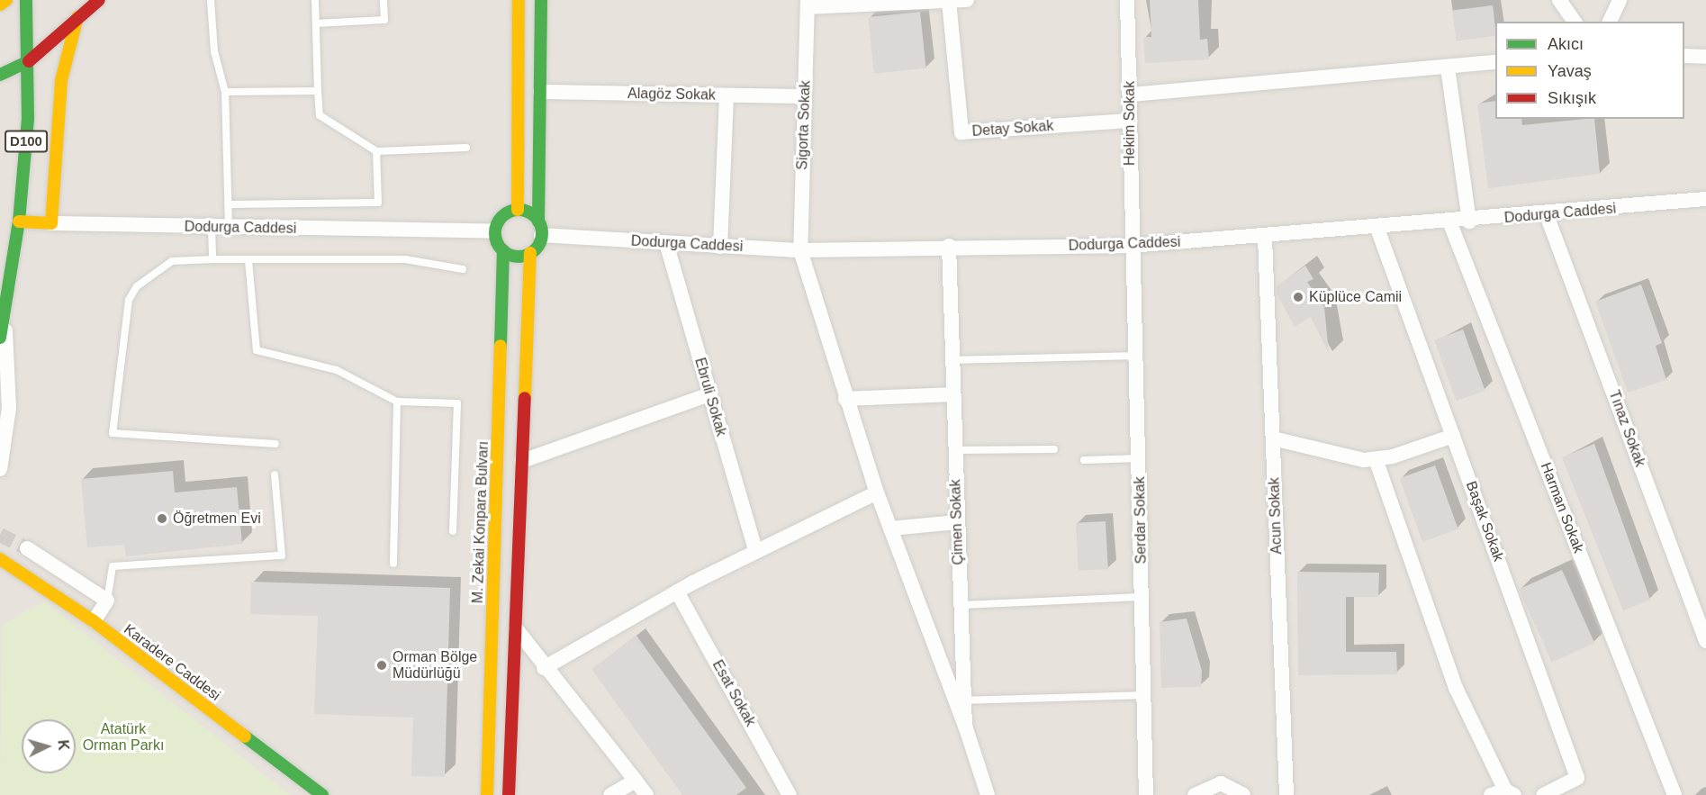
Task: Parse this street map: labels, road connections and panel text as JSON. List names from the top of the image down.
{
  "streets": {
    "main road": ["D100", "M. Zekai Konpara Bulvarı", "Karadere Caddesi"],
    "street": [
      "Alagöz Sokak",
      "Hekim Sokak",
      "Sigorta Sokak",
      "Detay Sokak",
      "Dodurga Caddesi",
      "Ebruli Sokak",
      "Tınaz Sokak",
      "Harman Sokak",
      "Acun Sokak",
      "Serdar Sokak",
      "Başak Sokak",
      "Çimen Sokak",
      "Esat Sokak"
    ]
  },
  "crossings": [
    ["Alagöz Sokak", "Sigorta Sokak"],
    ["Hekim Sokak", "Detay Sokak"],
    ["Hekim Sokak", "Dodurga Caddesi"],
    ["Hekim Sokak", "Serdar Sokak"],
    ["Sigorta Sokak", "Dodurga Caddesi"],
    ["Sigorta Sokak", "Çimen Sokak"],
    ["Dodurga Caddesi", "Ebruli Sokak"],
    ["Dodurga Caddesi", "Tınaz Sokak"],
    ["Dodurga Caddesi", "Harman Sokak"],
    ["Dodurga Caddesi", "Acun Sokak"],
    ["Dodurga Caddesi", "Serdar Sokak"],
    ["Dodurga Caddesi", "Başak Sokak"],
    ["Dodurga Caddesi", "M. Zekai Konpara Bulvarı"],
    ["Dodurga Caddesi", "Çimen Sokak"]
  ],
  "parks": ["Atatürk Orman Parkı"],
  "places": ["Küplüce Camii", "Öğretmen Evi", "Orman Bölge Müdürlüğü"],
  "legend": ["Akıcı", "Yavaş", "Sıkışık"],
  "north": "right"
}
